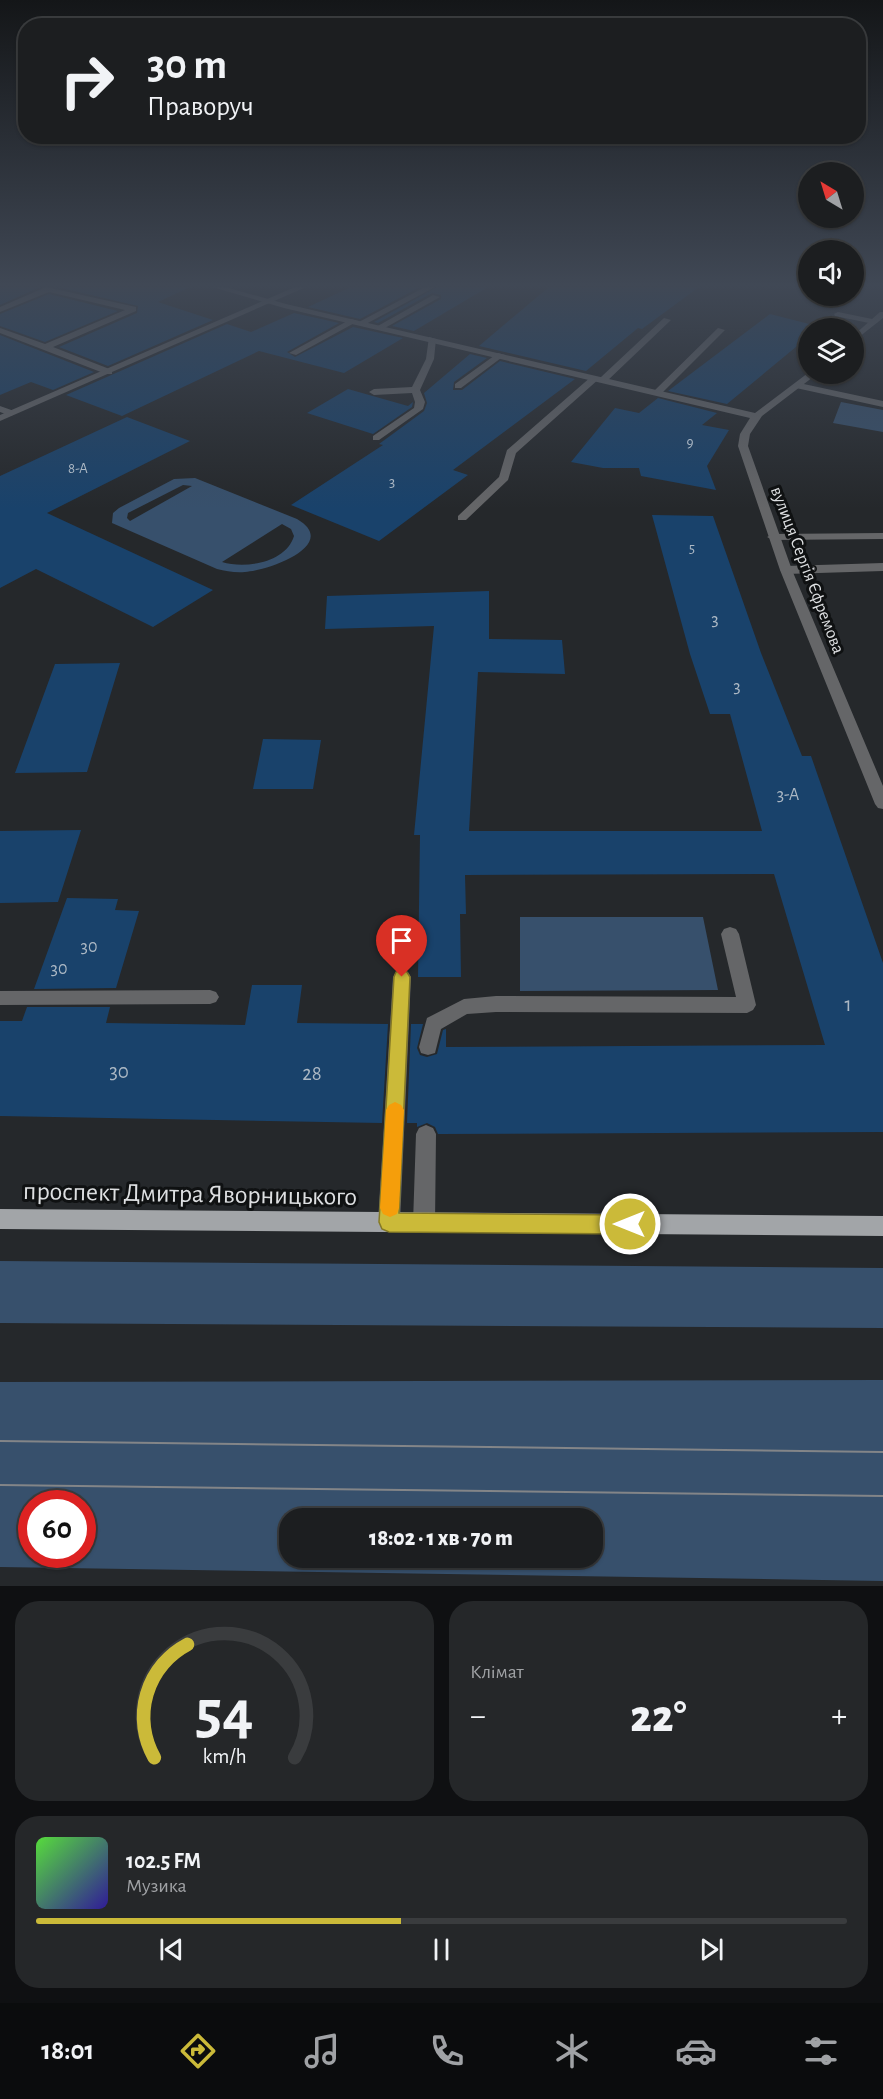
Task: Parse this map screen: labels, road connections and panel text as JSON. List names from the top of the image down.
{
  "streets": {
    "main road": ["проспект Дмитра Яворницького"],
    "street": ["вулиця Сергія Єфремова"]
  },
  "house_numbers": [
    "9",
    "8-А",
    "3",
    "5",
    "3",
    "3",
    "3-А",
    "30",
    "30",
    "1",
    "30",
    "28"
  ],
  "north": "top left",
  "page": {
    "turn": ["30 m", "Праворуч"],
    "limit": "60",
    "trip": "18:02 · 1 хв · 70 m",
    "tile": "Клімат",
    "heat": ["−", "22°", "+"],
    "song": ["102.5 FM", "Музика"],
    "tabs": "18:01",
    "gauge": ["54", "km/h"]
  }
}
